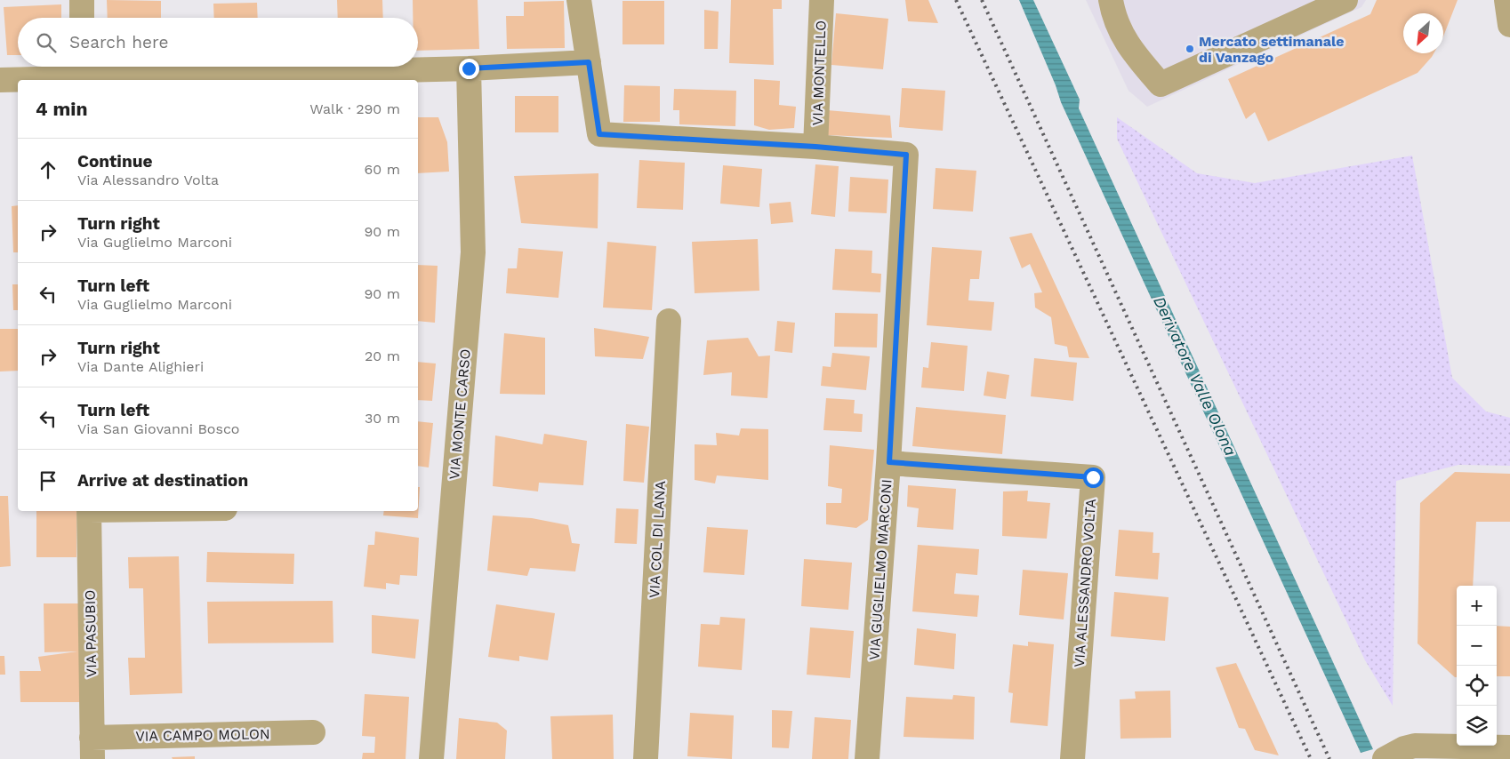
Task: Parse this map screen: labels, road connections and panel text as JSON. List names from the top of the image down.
{
  "streets": {
    "street": [
      "VIA MONTELLO",
      "VIA MONTE CARSO",
      "VIA COL DI LANA",
      "VIA GUGLIELMO MARCONI",
      "VIA ALESSANDRO VOLTA",
      "VIA PASUBIO",
      "VIA CAMPO MOLON"
    ]
  },
  "crossings": [
    ["VIA MONTELLO", "VIA GUGLIELMO MARCONI"],
    ["VIA GUGLIELMO MARCONI", "VIA ALESSANDRO VOLTA"],
    ["VIA PASUBIO", "VIA CAMPO MOLON"]
  ],
  "water": ["Derivatore Valle Olona"],
  "places": ["Mercato settimanale di Vanzago"],
  "north": "bottom left",
  "page": {
    "search": "Search here",
    "heading": ["4 min", "Walk · 290 m"],
    "list": [
      ["Continue", "Via Alessandro Volta", "60 m"],
      ["Turn right", "Via Guglielmo Marconi", "90 m"],
      ["Turn left", "Via Guglielmo Marconi", "90 m"],
      ["Turn right", "Via Dante Alighieri", "20 m"],
      ["Turn left", "Via San Giovanni Bosco", "30 m"],
      "Arrive at destination"
    ],
    "map_buttons": ["+", "−"]
  }
}
